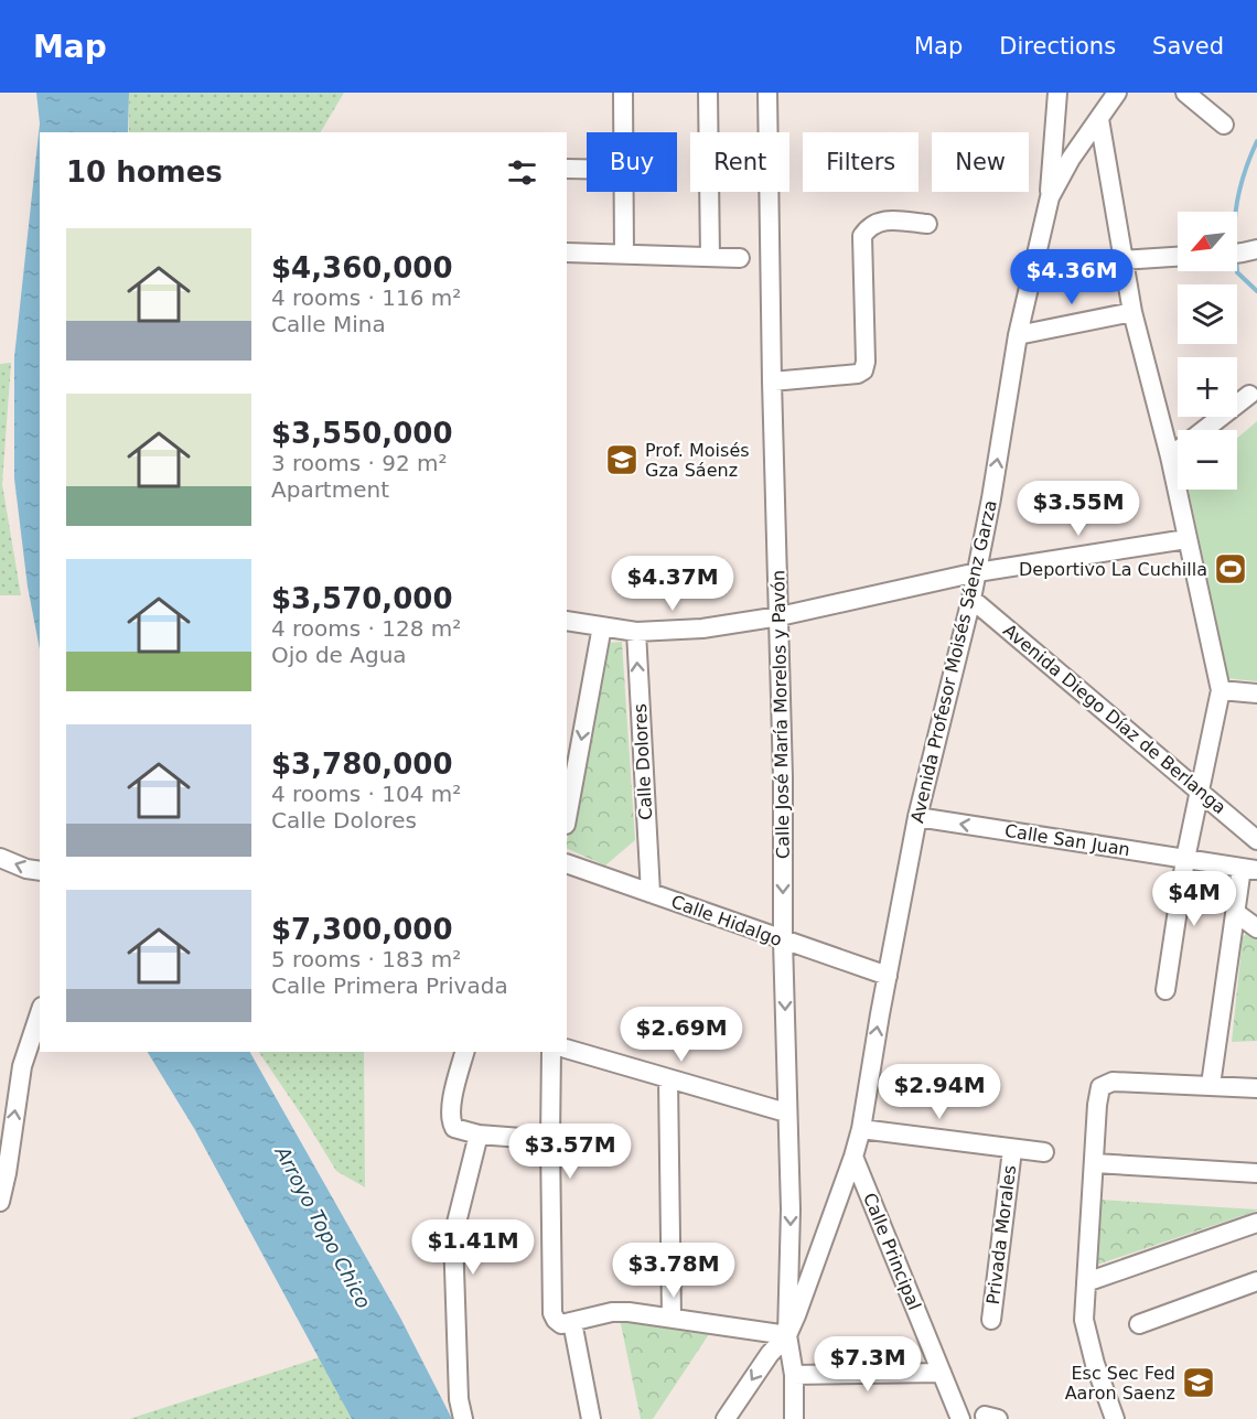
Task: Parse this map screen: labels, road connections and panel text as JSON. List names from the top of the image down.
{
  "streets": {
    "street": [
      "Avenida Profesor Moisés Sáenz Garza",
      "Calle José María Morelos y Pavón",
      "Avenida Diego Díaz de Berlanga",
      "Calle Dolores",
      "Calle San Juan",
      "Calle Hidalgo",
      "Privada Morales",
      "Calle Principal"
    ]
  },
  "crossings": [
    ["Avenida Profesor Moisés Sáenz Garza", "Calle José María Morelos y Pavón"],
    ["Avenida Profesor Moisés Sáenz Garza", "Avenida Diego Díaz de Berlanga"],
    ["Avenida Profesor Moisés Sáenz Garza", "Calle San Juan"],
    ["Avenida Profesor Moisés Sáenz Garza", "Calle Hidalgo"],
    ["Avenida Profesor Moisés Sáenz Garza", "Calle Principal"],
    ["Calle José María Morelos y Pavón", "Calle Hidalgo"],
    ["Calle Dolores", "Calle Hidalgo"]
  ],
  "one_way": ["Calle San Juan"],
  "water": ["Arroyo Topo Chico"],
  "places": {
    "school or university": ["Prof. Moisés Gza Sáenz", "Esc Sec Fed Aaron Saenz"],
    "sports": ["Deportivo La Cuchilla"]
  },
  "north": "bottom left",
  "page": {
    "header": "Map",
    "nav": ["Map", "Directions", "Saved"],
    "chip": [
      "Buy",
      "Rent",
      "Filters",
      "New"
    ],
    "heading": "10 homes",
    "map_buttons": ["+", "−"],
    "list": [
      {
        "name": "$4,360,000",
        "note": "4 rooms · 116 m² · Calle Mina"
      },
      {
        "name": "$3,550,000",
        "note": "3 rooms · 92 m² · Apartment"
      },
      {
        "name": "$3,570,000",
        "note": "4 rooms · 128 m² · Ojo de Agua"
      },
      {
        "name": "$3,780,000",
        "note": "4 rooms · 104 m² · Calle Dolores"
      },
      {
        "name": "$7,300,000",
        "note": "5 rooms · 183 m² · Calle Primera Privada"
      }
    ],
    "price": [
      "$4.36M",
      "$3.55M",
      "$4.37M",
      "$4M",
      "$2.69M",
      "$2.94M",
      "$3.57M",
      "$1.41M",
      "$3.78M",
      "$7.3M"
    ]
  }
}
